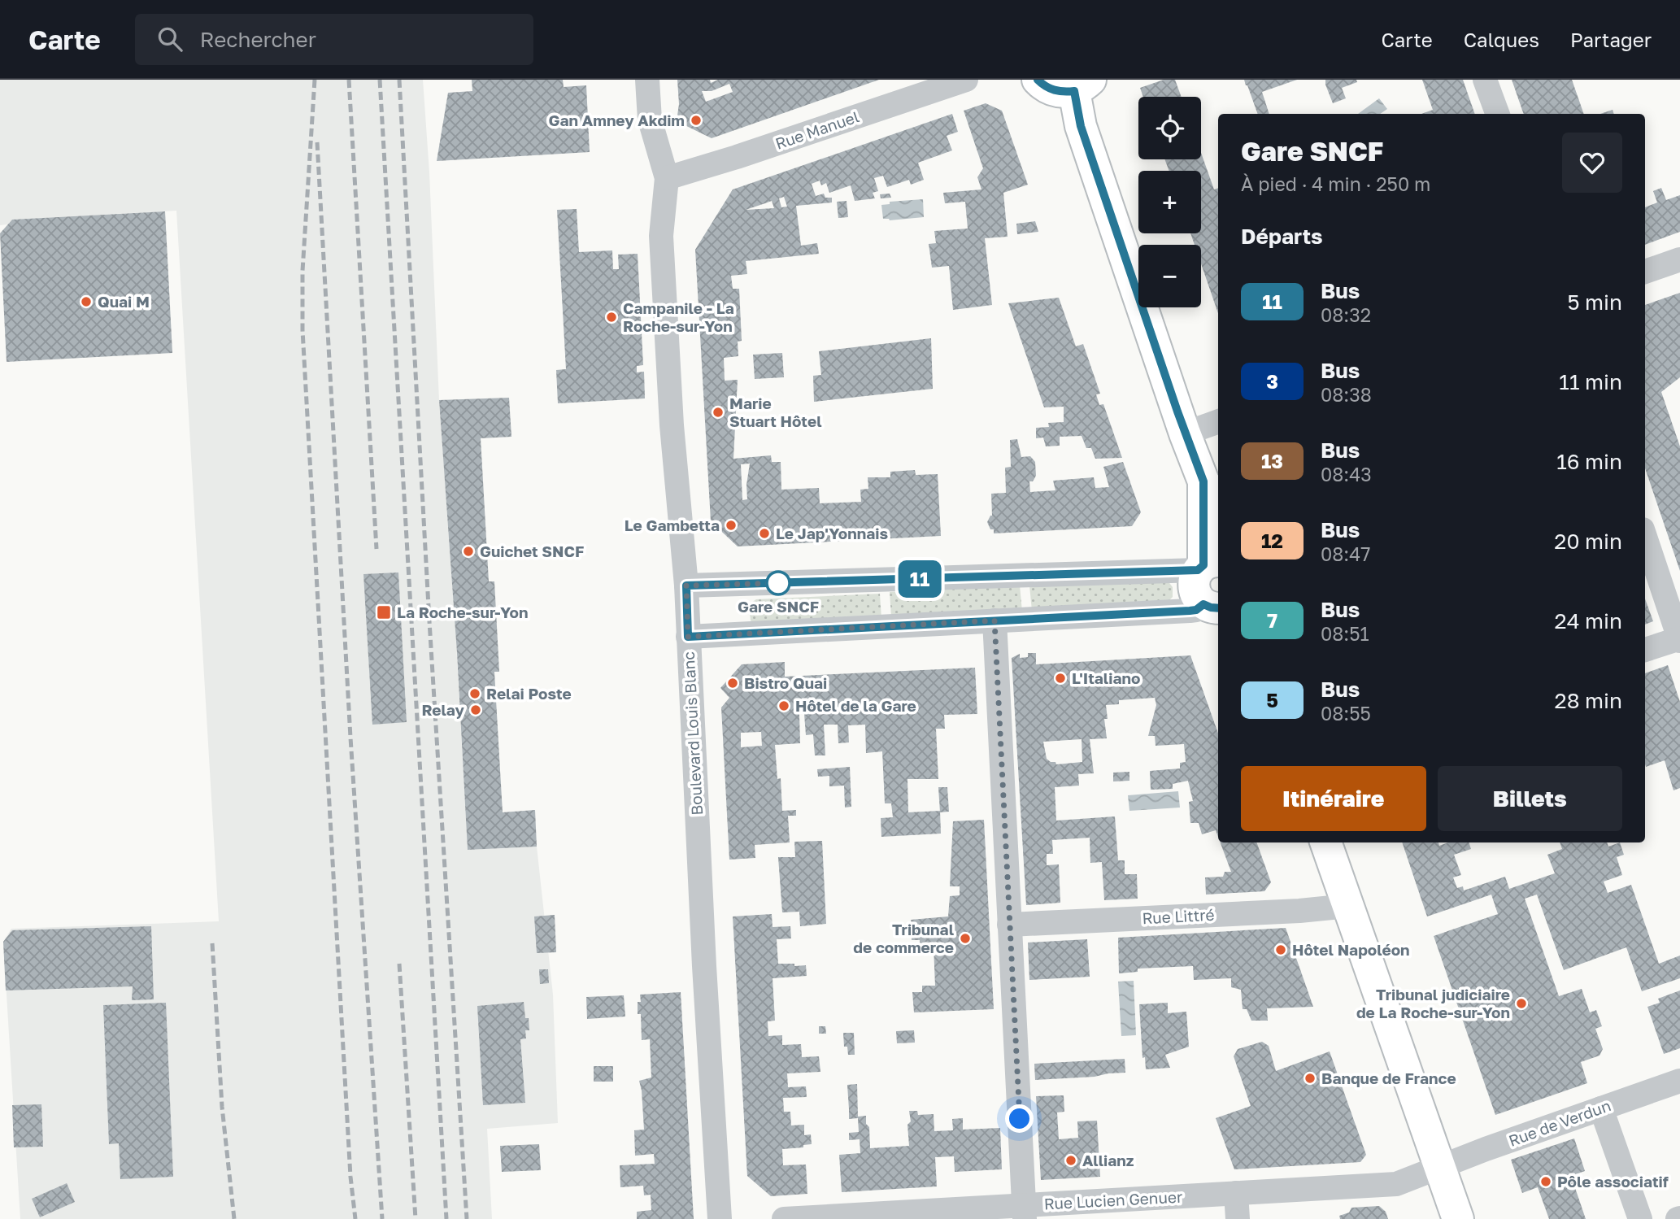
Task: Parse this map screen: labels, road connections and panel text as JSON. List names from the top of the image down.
{
  "streets": {
    "street": [
      "Rue Manuel",
      "Boulevard Louis Blanc",
      "Rue Littré",
      "Rue de Verdun",
      "Rue Lucien Genuer"
    ]
  },
  "crossings": [
    ["Rue Manuel", "Boulevard Louis Blanc"],
    ["Rue de Verdun", "Rue Lucien Genuer"]
  ],
  "places": {
    "other": [
      "Gan Amney Akdim",
      "Quai M",
      "Campanile - La Roche-sur-Yon",
      "Marie Stuart Hôtel",
      "Le Gambetta",
      "Le Jap'Yonnais",
      "Guichet SNCF",
      "Gare SNCF",
      "L'Italiano",
      "Bistro Quai",
      "Relai Poste",
      "Hôtel de la Gare",
      "Relay",
      "Tribunal de commerce",
      "Hôtel Napoléon",
      "Tribunal judiciaire de La Roche-sur-Yon",
      "Banque de France",
      "Allianz",
      "Pôle associatif"
    ],
    "transit": ["La Roche-sur-Yon"]
  },
  "lines": ["bus line 11"],
  "page": {
    "header": "Carte",
    "search": "Rechercher",
    "nav": ["Carte", "Calques", "Partager"],
    "on_map": "11",
    "map_buttons": ["+", "−"],
    "heading": [
      ["Gare SNCF", "À pied · 4 min · 250 m"],
      "Départs"
    ],
    "list": [
      {
        "mark": "11",
        "name": "Bus",
        "note": "08:32",
        "value": "5 min"
      },
      {
        "mark": "3",
        "name": "Bus",
        "note": "08:38",
        "value": "11 min"
      },
      {
        "mark": "13",
        "name": "Bus",
        "note": "08:43",
        "value": "16 min"
      },
      {
        "mark": "12",
        "name": "Bus",
        "note": "08:47",
        "value": "20 min"
      },
      {
        "mark": "7",
        "name": "Bus",
        "note": "08:51",
        "value": "24 min"
      },
      {
        "mark": "5",
        "name": "Bus",
        "note": "08:55",
        "value": "28 min"
      }
    ],
    "buttons": ["Itinéraire", "Billets"]
  }
}
